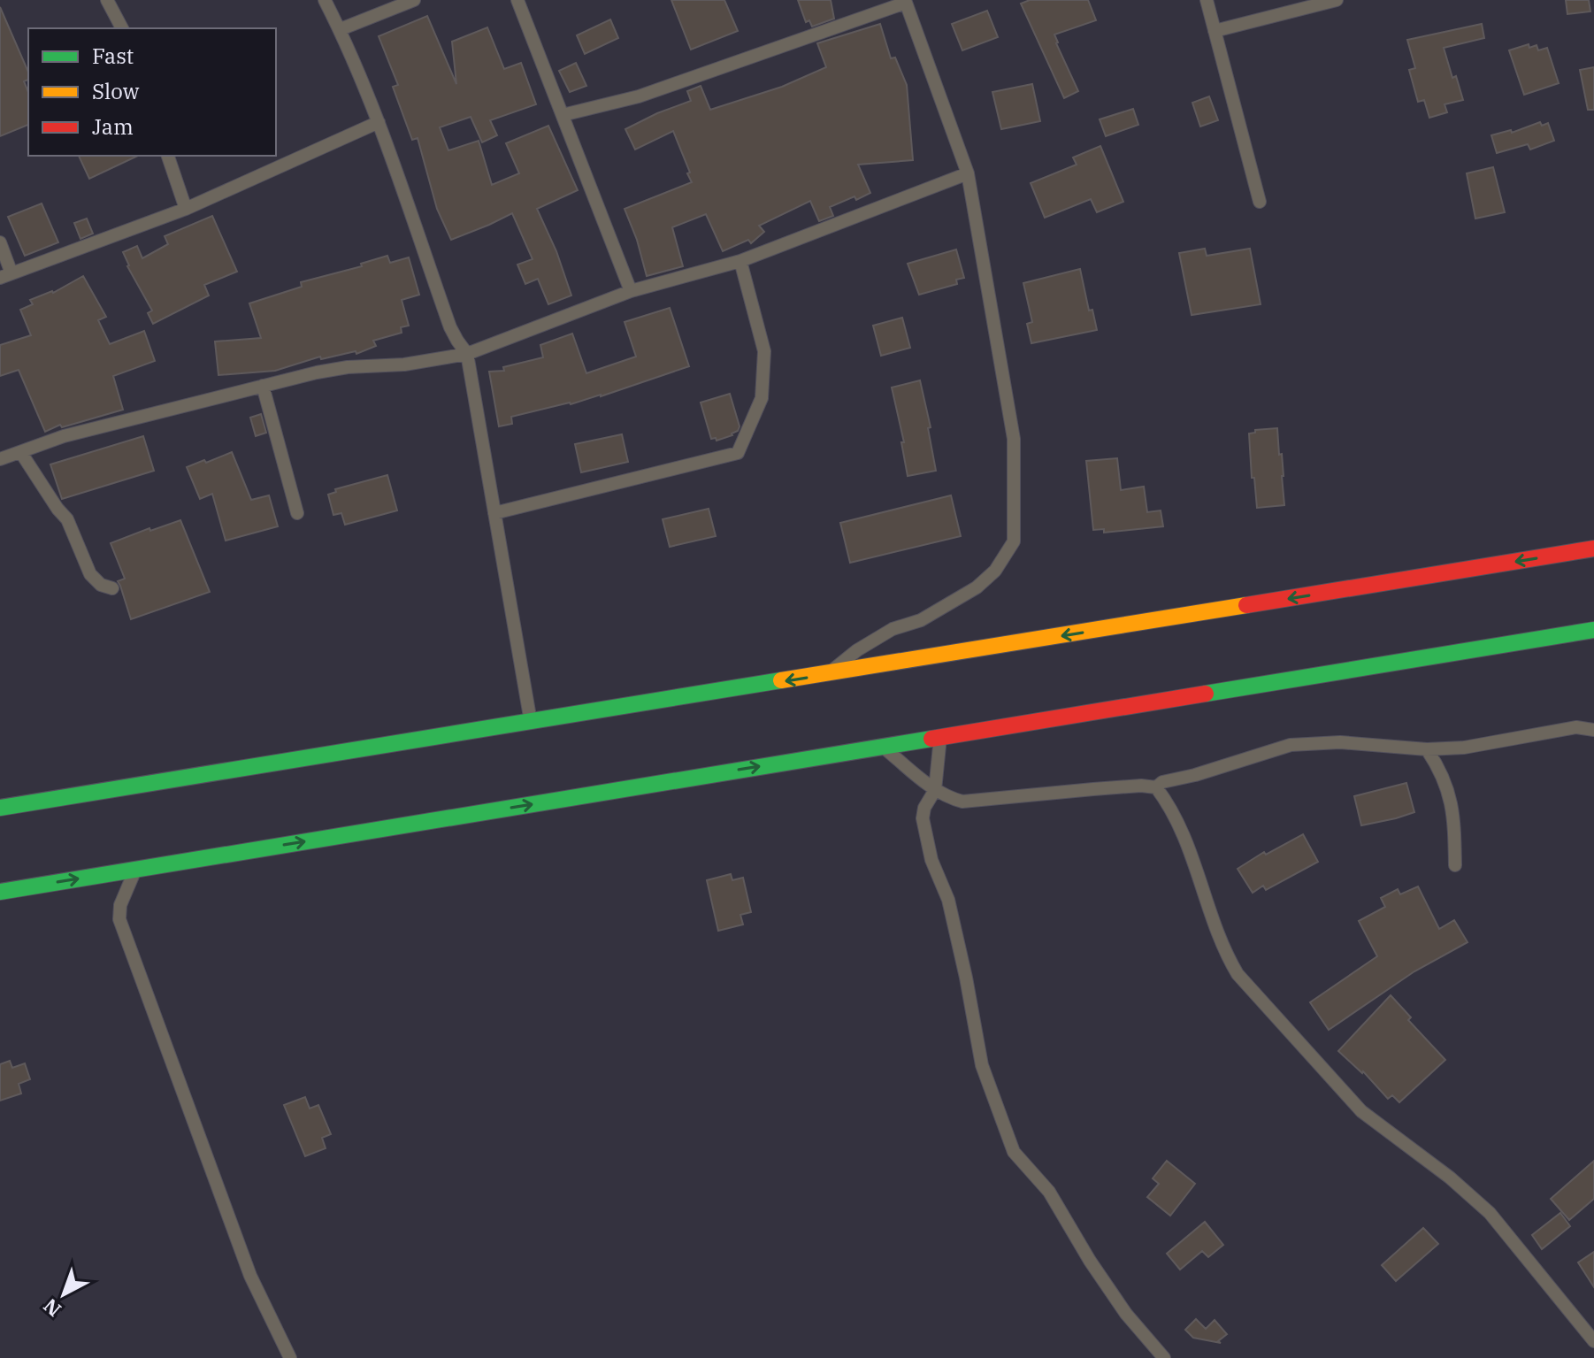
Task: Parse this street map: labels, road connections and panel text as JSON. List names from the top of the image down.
{
  "legend": ["Fast", "Slow", "Jam"],
  "north": "bottom left"
}
